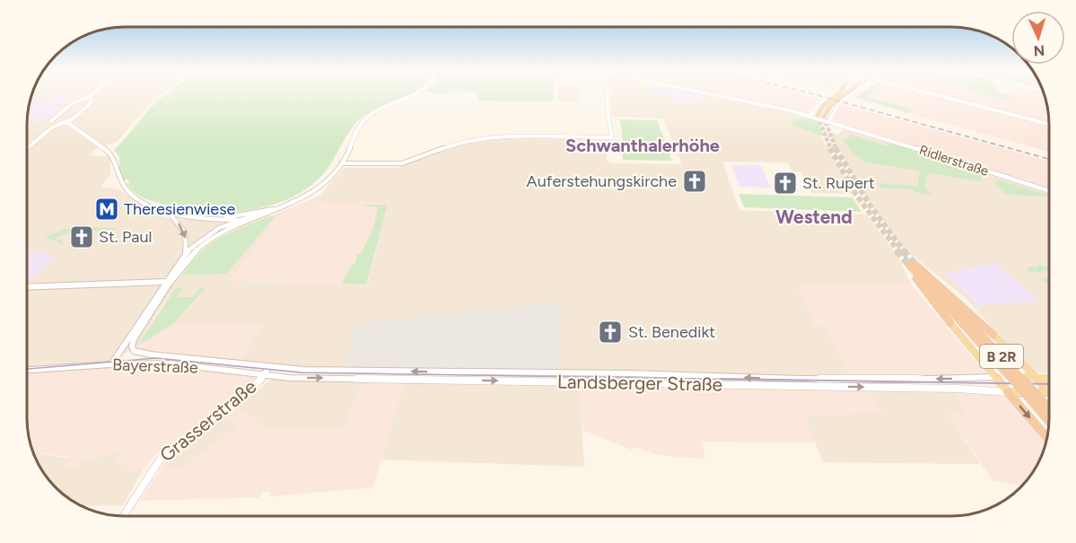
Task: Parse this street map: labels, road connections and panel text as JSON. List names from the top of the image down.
{
  "streets": {
    "highway": ["B 2R"],
    "main road": [
      "Ridlerstraße",
      "Bayerstraße",
      "Landsberger Straße",
      "Grasserstraße"
    ]
  },
  "crossings": [
    ["Bayerstraße", "Landsberger Straße"],
    ["Landsberger Straße", "Grasserstraße"]
  ],
  "districts": ["Schwanthalerhöhe", "Westend"],
  "places": {
    "church": [
      "Auferstehungskirche",
      "St. Rupert",
      "St. Paul",
      "St. Benedikt"
    ],
    "metro station": ["Theresienwiese"]
  },
  "north": "bottom"
}
